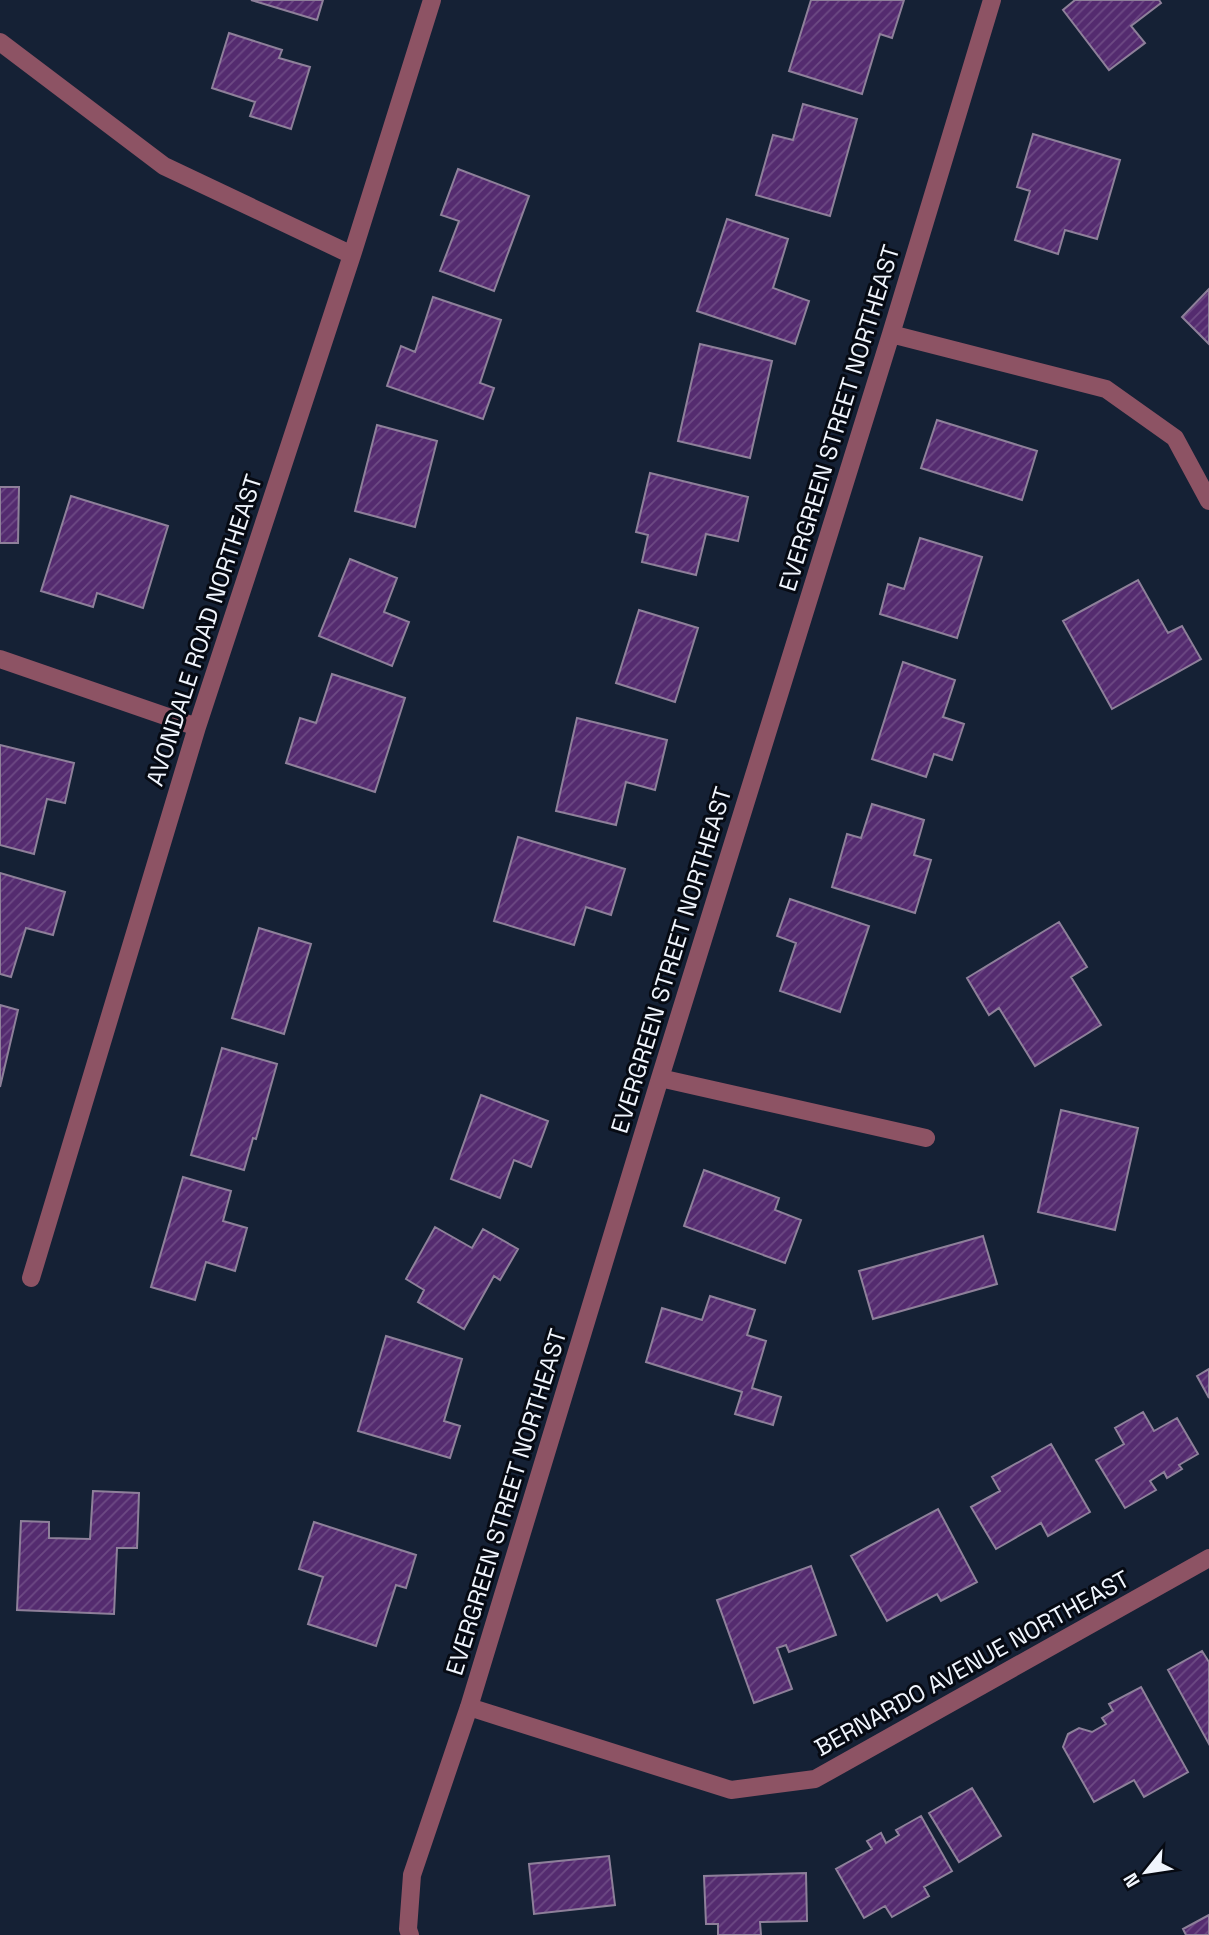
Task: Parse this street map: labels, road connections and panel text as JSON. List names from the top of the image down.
{
  "streets": {
    "street": ["EVERGREEN STREET NORTHEAST", "AVONDALE ROAD NORTHEAST", "BERNARDO AVENUE NORTHEAST"]
  },
  "crossings": [
    ["EVERGREEN STREET NORTHEAST", "BERNARDO AVENUE NORTHEAST"]
  ],
  "north": "bottom left"
}
